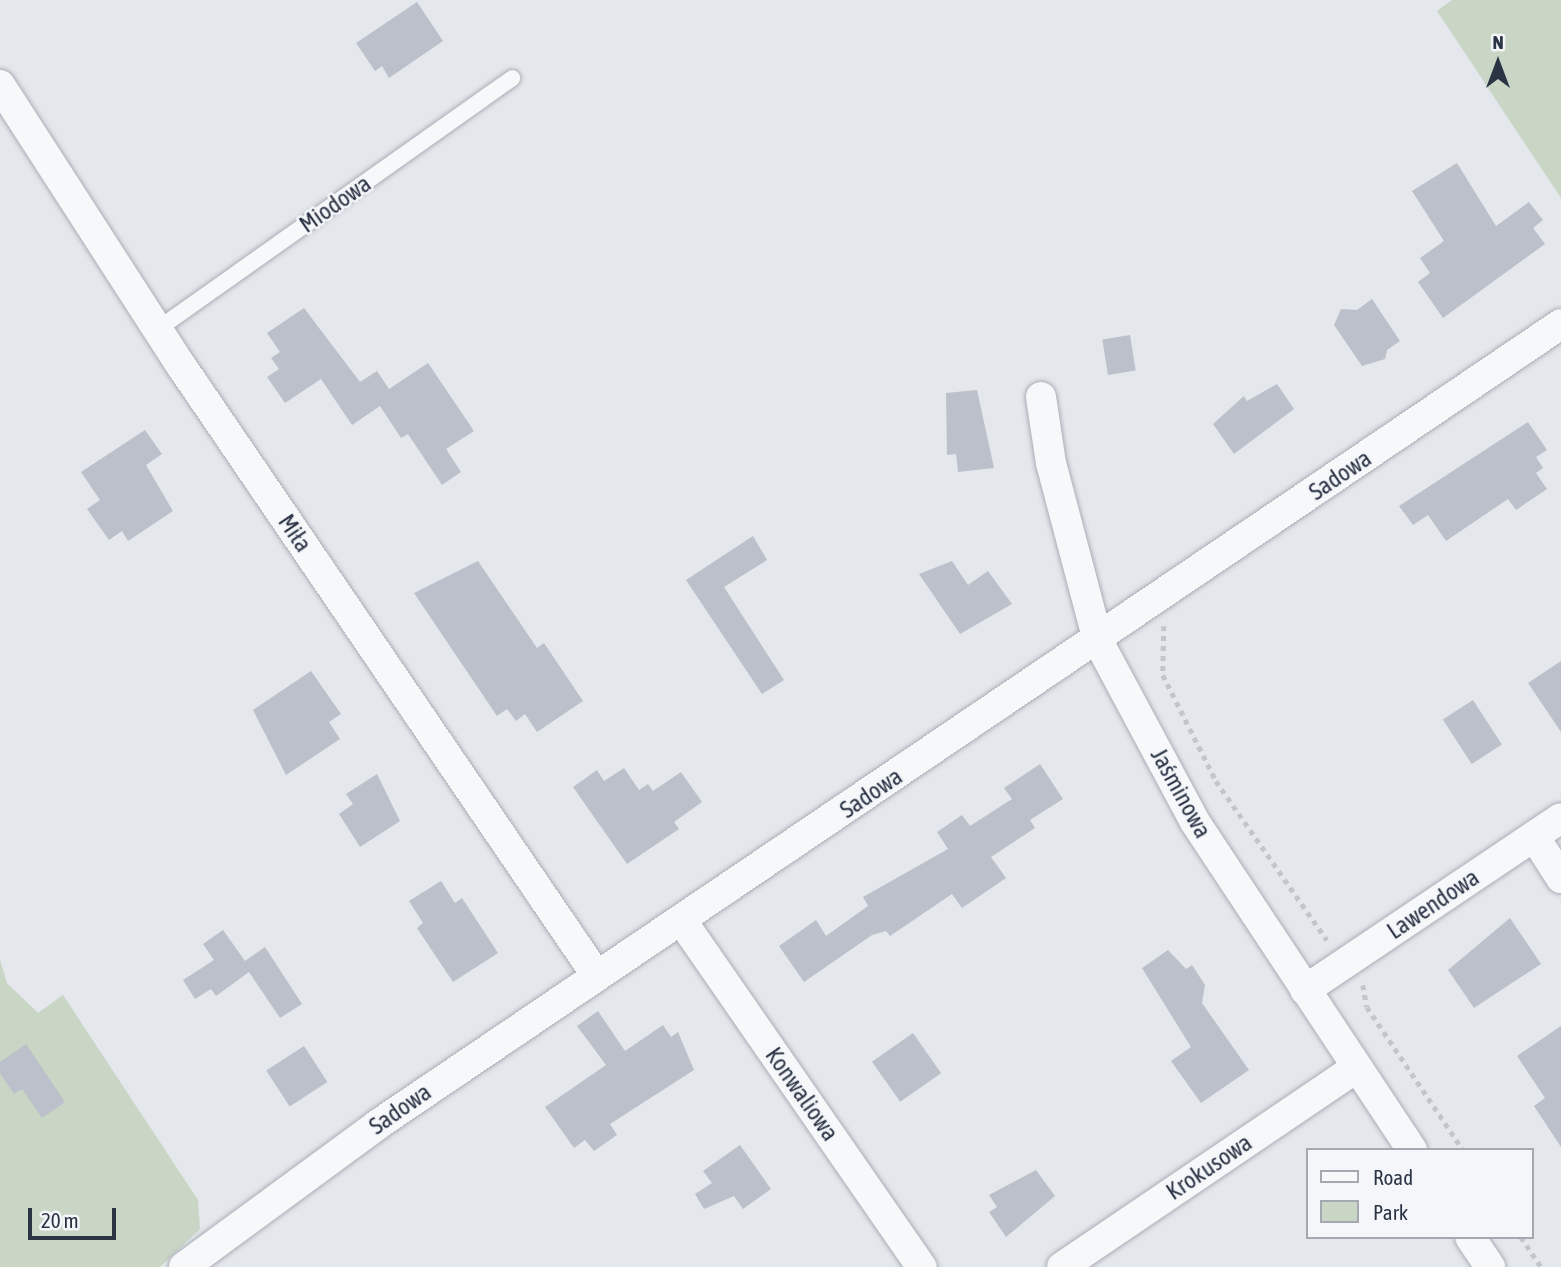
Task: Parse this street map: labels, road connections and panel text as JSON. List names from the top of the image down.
{
  "streets": {
    "street": [
      "Sadowa",
      "Miła",
      "Jaśminowa",
      "Lawendowa",
      "Konwaliowa",
      "Krokusowa"
    ],
    "lane": ["Miodowa"]
  },
  "crossings": [
    ["Miodowa", "Miła"],
    ["Sadowa", "Miła"],
    ["Sadowa", "Jaśminowa"],
    ["Sadowa", "Konwaliowa"],
    ["Jaśminowa", "Lawendowa"],
    ["Jaśminowa", "Krokusowa"]
  ],
  "legend": ["Road", "Park"],
  "scale_bar": "20 m",
  "north": "top"
}
